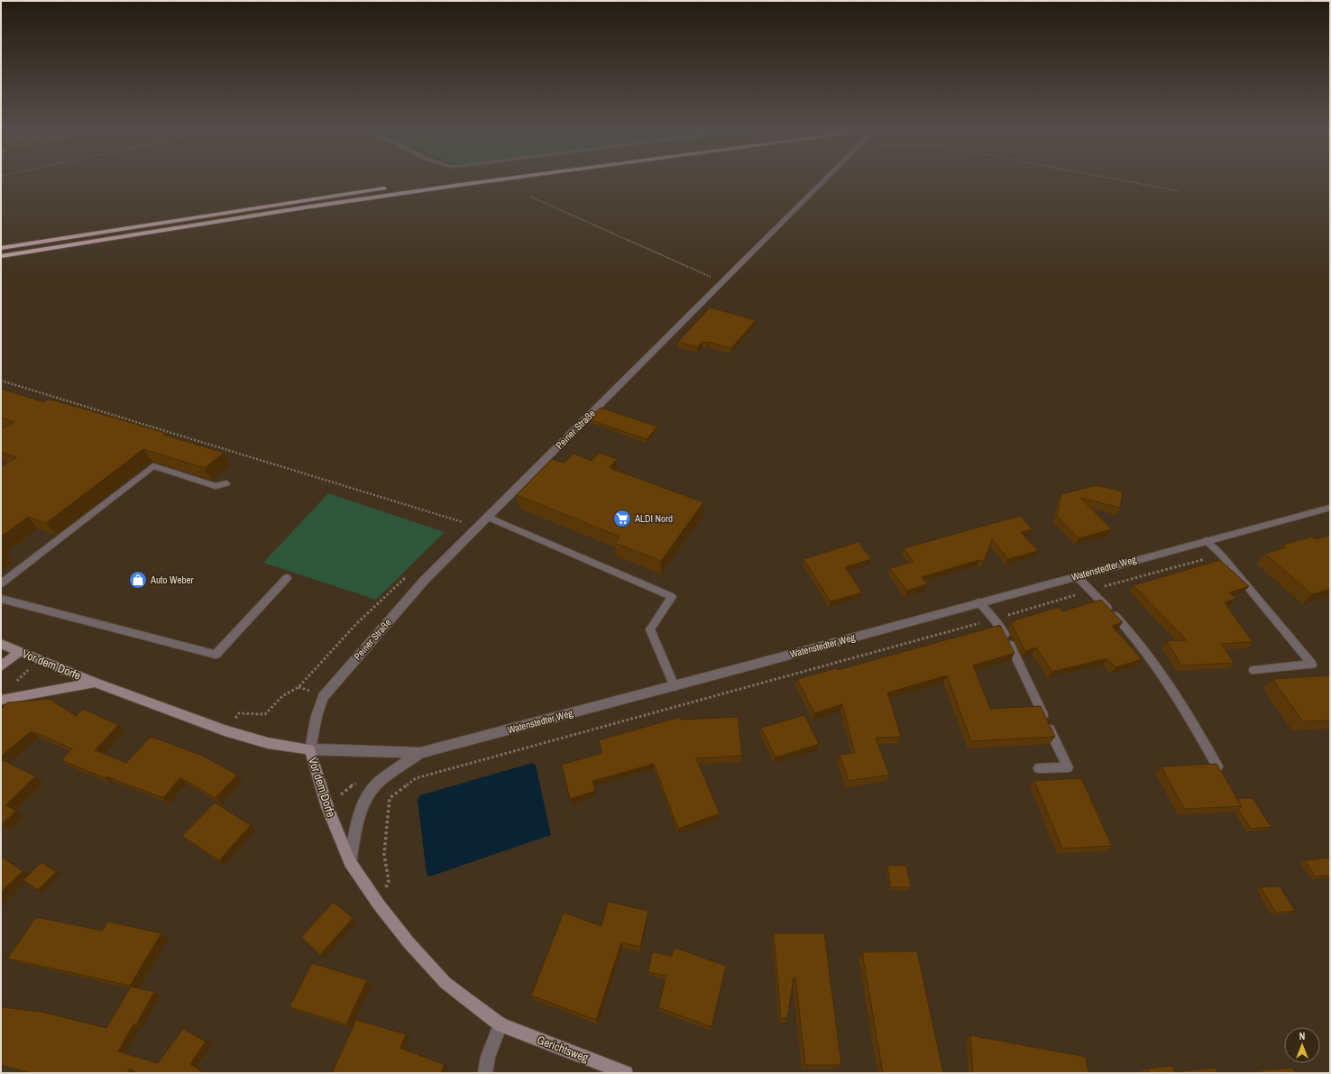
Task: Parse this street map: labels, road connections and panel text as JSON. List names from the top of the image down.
{
  "streets": {
    "main road": ["Vor dem Dorfe", "Gerichtsweg"],
    "street": ["Peiner Straße", "Watenstedter Weg"]
  },
  "crossings": [
    ["Peiner Straße", "Watenstedter Weg"],
    ["Peiner Straße", "Vor dem Dorfe"],
    ["Watenstedter Weg", "Vor dem Dorfe"],
    ["Vor dem Dorfe", "Gerichtsweg"]
  ],
  "places": {
    "supermarket": ["ALDI Nord"],
    "shop": ["Auto Weber"]
  },
  "north": "top"
}
